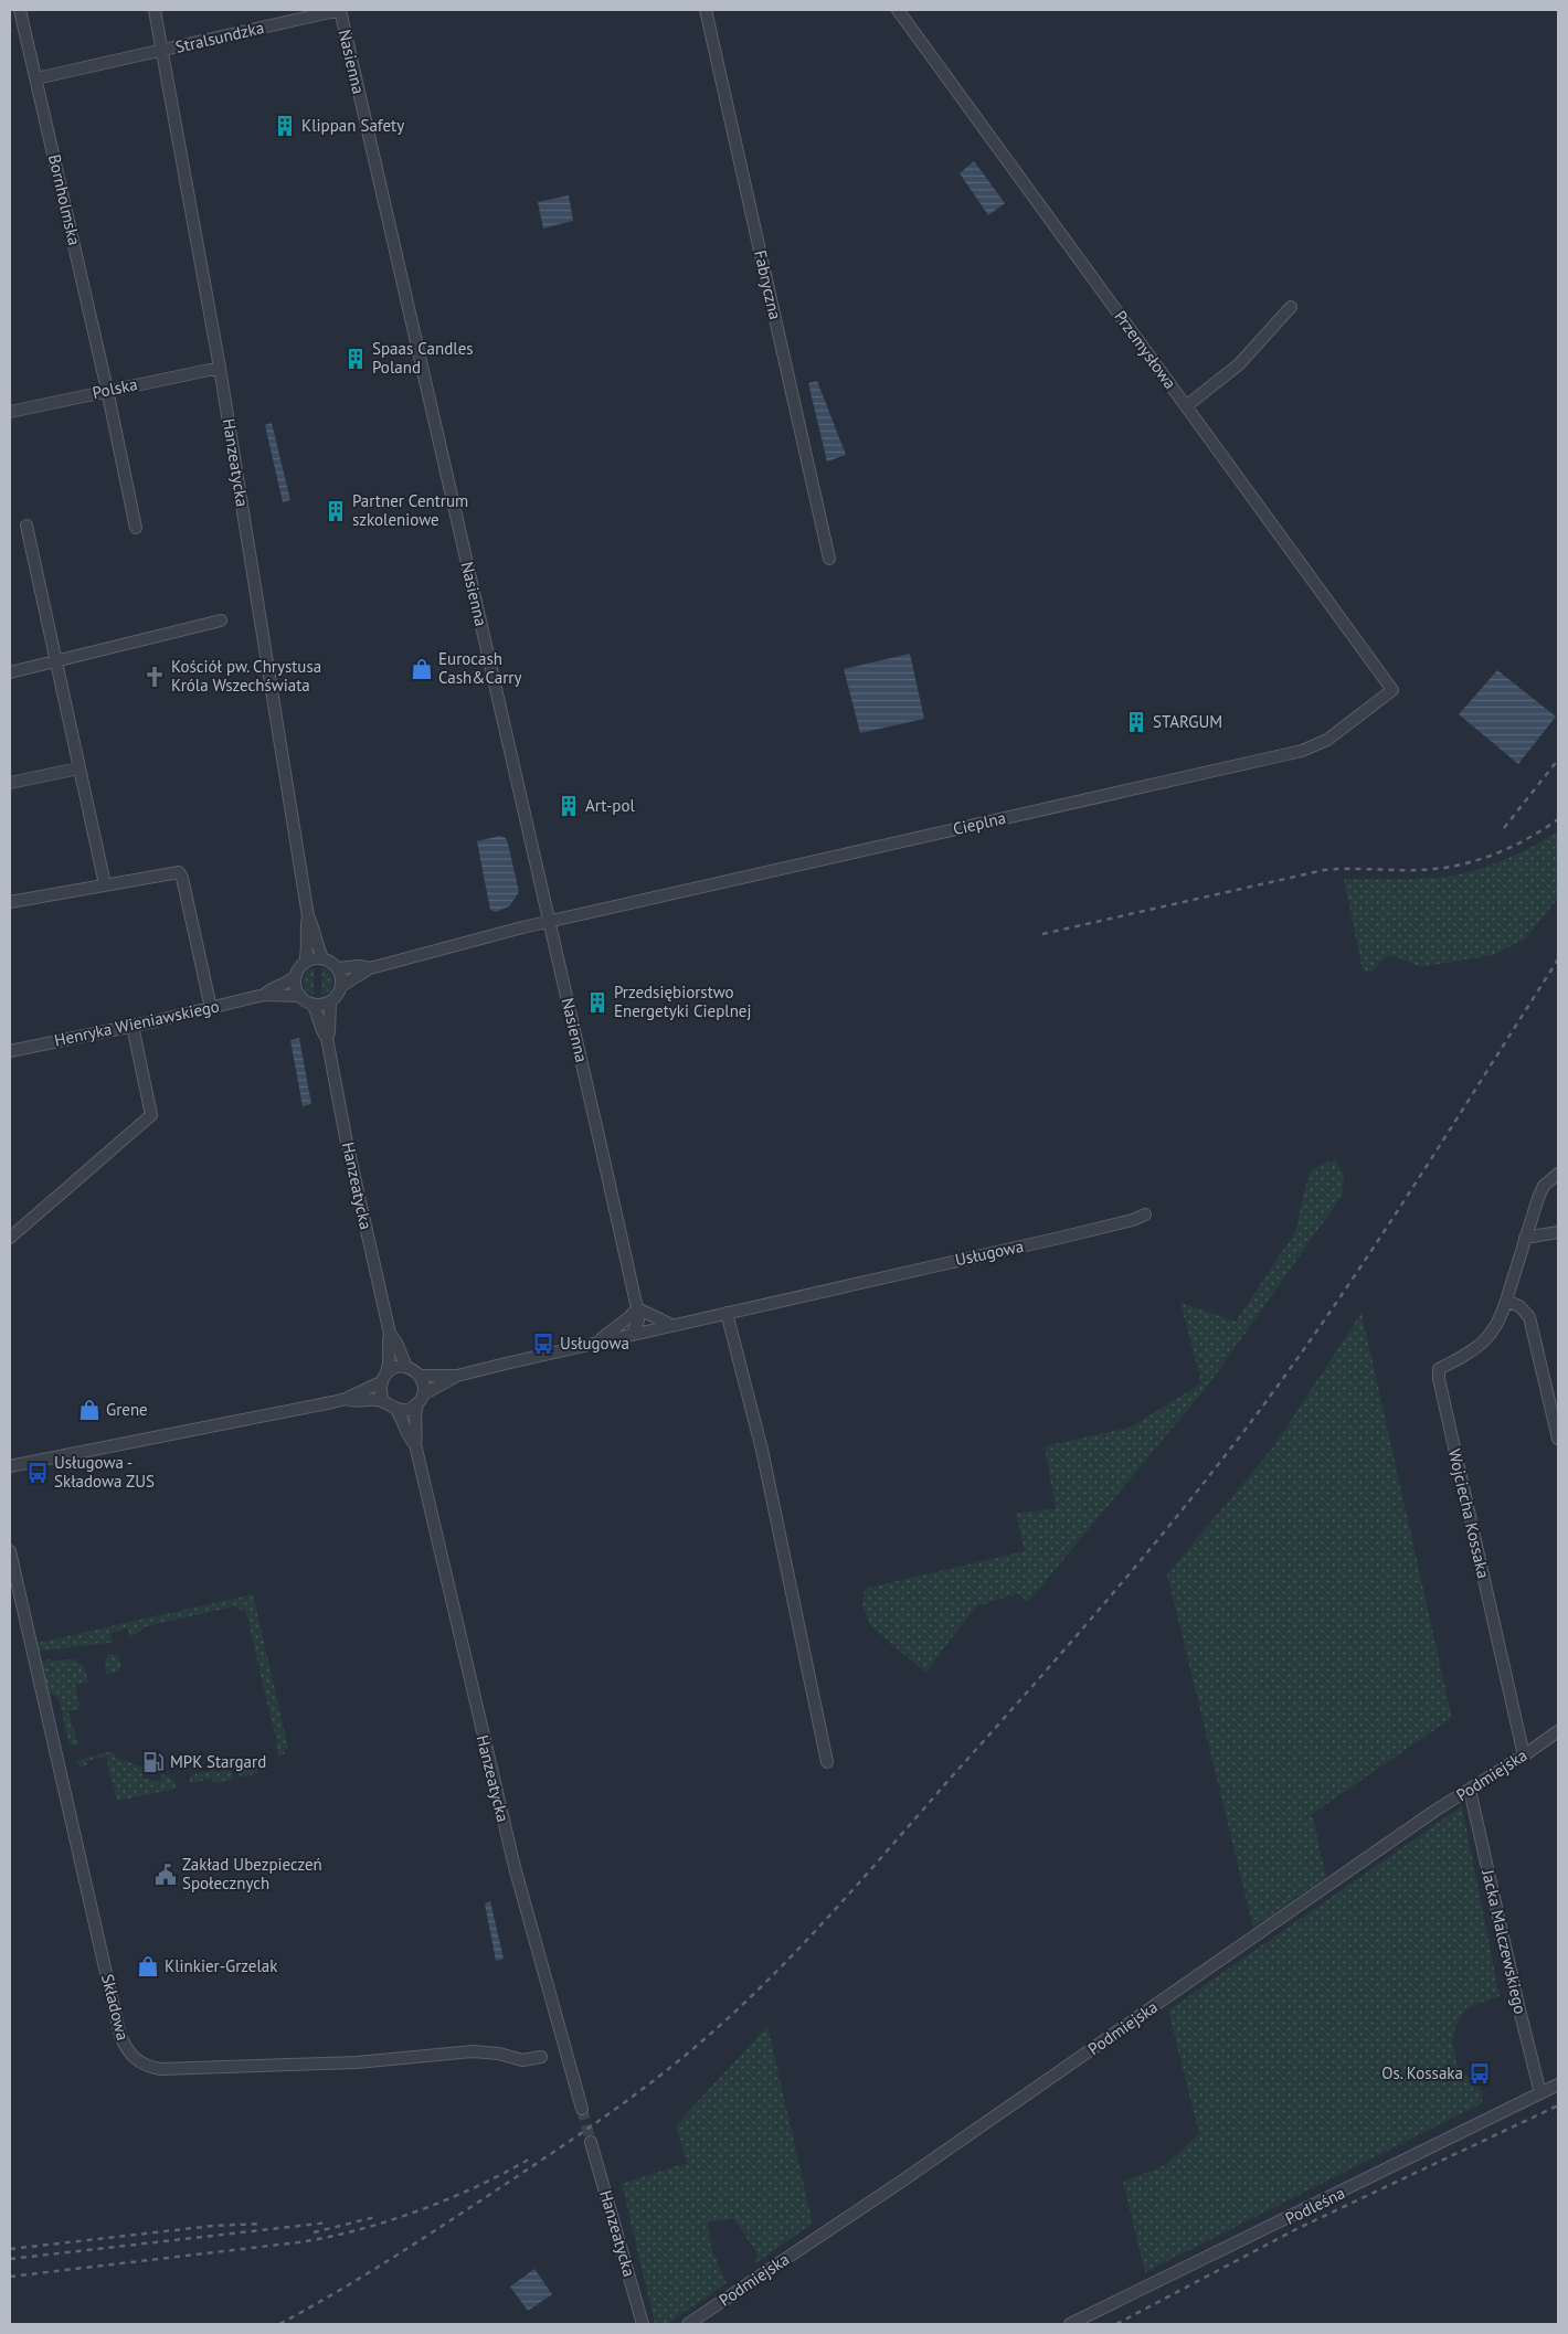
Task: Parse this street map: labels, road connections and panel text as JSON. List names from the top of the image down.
{
  "streets": {
    "street": [
      "Stralsundzka",
      "Nasienna",
      "Bornholmska",
      "Fabryczna",
      "Przemysłowa",
      "Polska",
      "Hanzeatycka",
      "Cieplna",
      "Henryka Wieniawskiego",
      "Usługowa",
      "Wojciecha Kossaka",
      "Podmiejska",
      "Jacka Malczewskiego",
      "Składowa",
      "Podleśna"
    ]
  },
  "crossings": [
    ["Stralsundzka", "Nasienna"],
    ["Stralsundzka", "Bornholmska"],
    ["Stralsundzka", "Hanzeatycka"],
    ["Nasienna", "Cieplna"],
    ["Nasienna", "Usługowa"],
    ["Bornholmska", "Polska"],
    ["Przemysłowa", "Cieplna"],
    ["Polska", "Hanzeatycka"],
    ["Hanzeatycka", "Henryka Wieniawskiego"],
    ["Hanzeatycka", "Usługowa"],
    ["Wojciecha Kossaka", "Podmiejska"],
    ["Podmiejska", "Jacka Malczewskiego"],
    ["Jacka Malczewskiego", "Podleśna"]
  ],
  "places": {
    "building": [
      "Klippan Safety",
      "Spaas Candles Poland",
      "Partner Centrum szkoleniowe",
      "STARGUM",
      "Art-pol",
      "Przedsiębiorstwo Energetyki Cieplnej"
    ],
    "shop": ["Eurocash Cash&Carry", "Grene", "Klinkier-Grzelak"],
    "church": ["Kościół pw. Chrystusa Króla Wszechświata"],
    "bus stop": ["Usługowa", "Usługowa - Składowa ZUS", "Os. Kossaka"],
    "fuel station": ["MPK Stargard"],
    "public building": ["Zakład Ubezpieczeń Społecznych"]
  }
}
